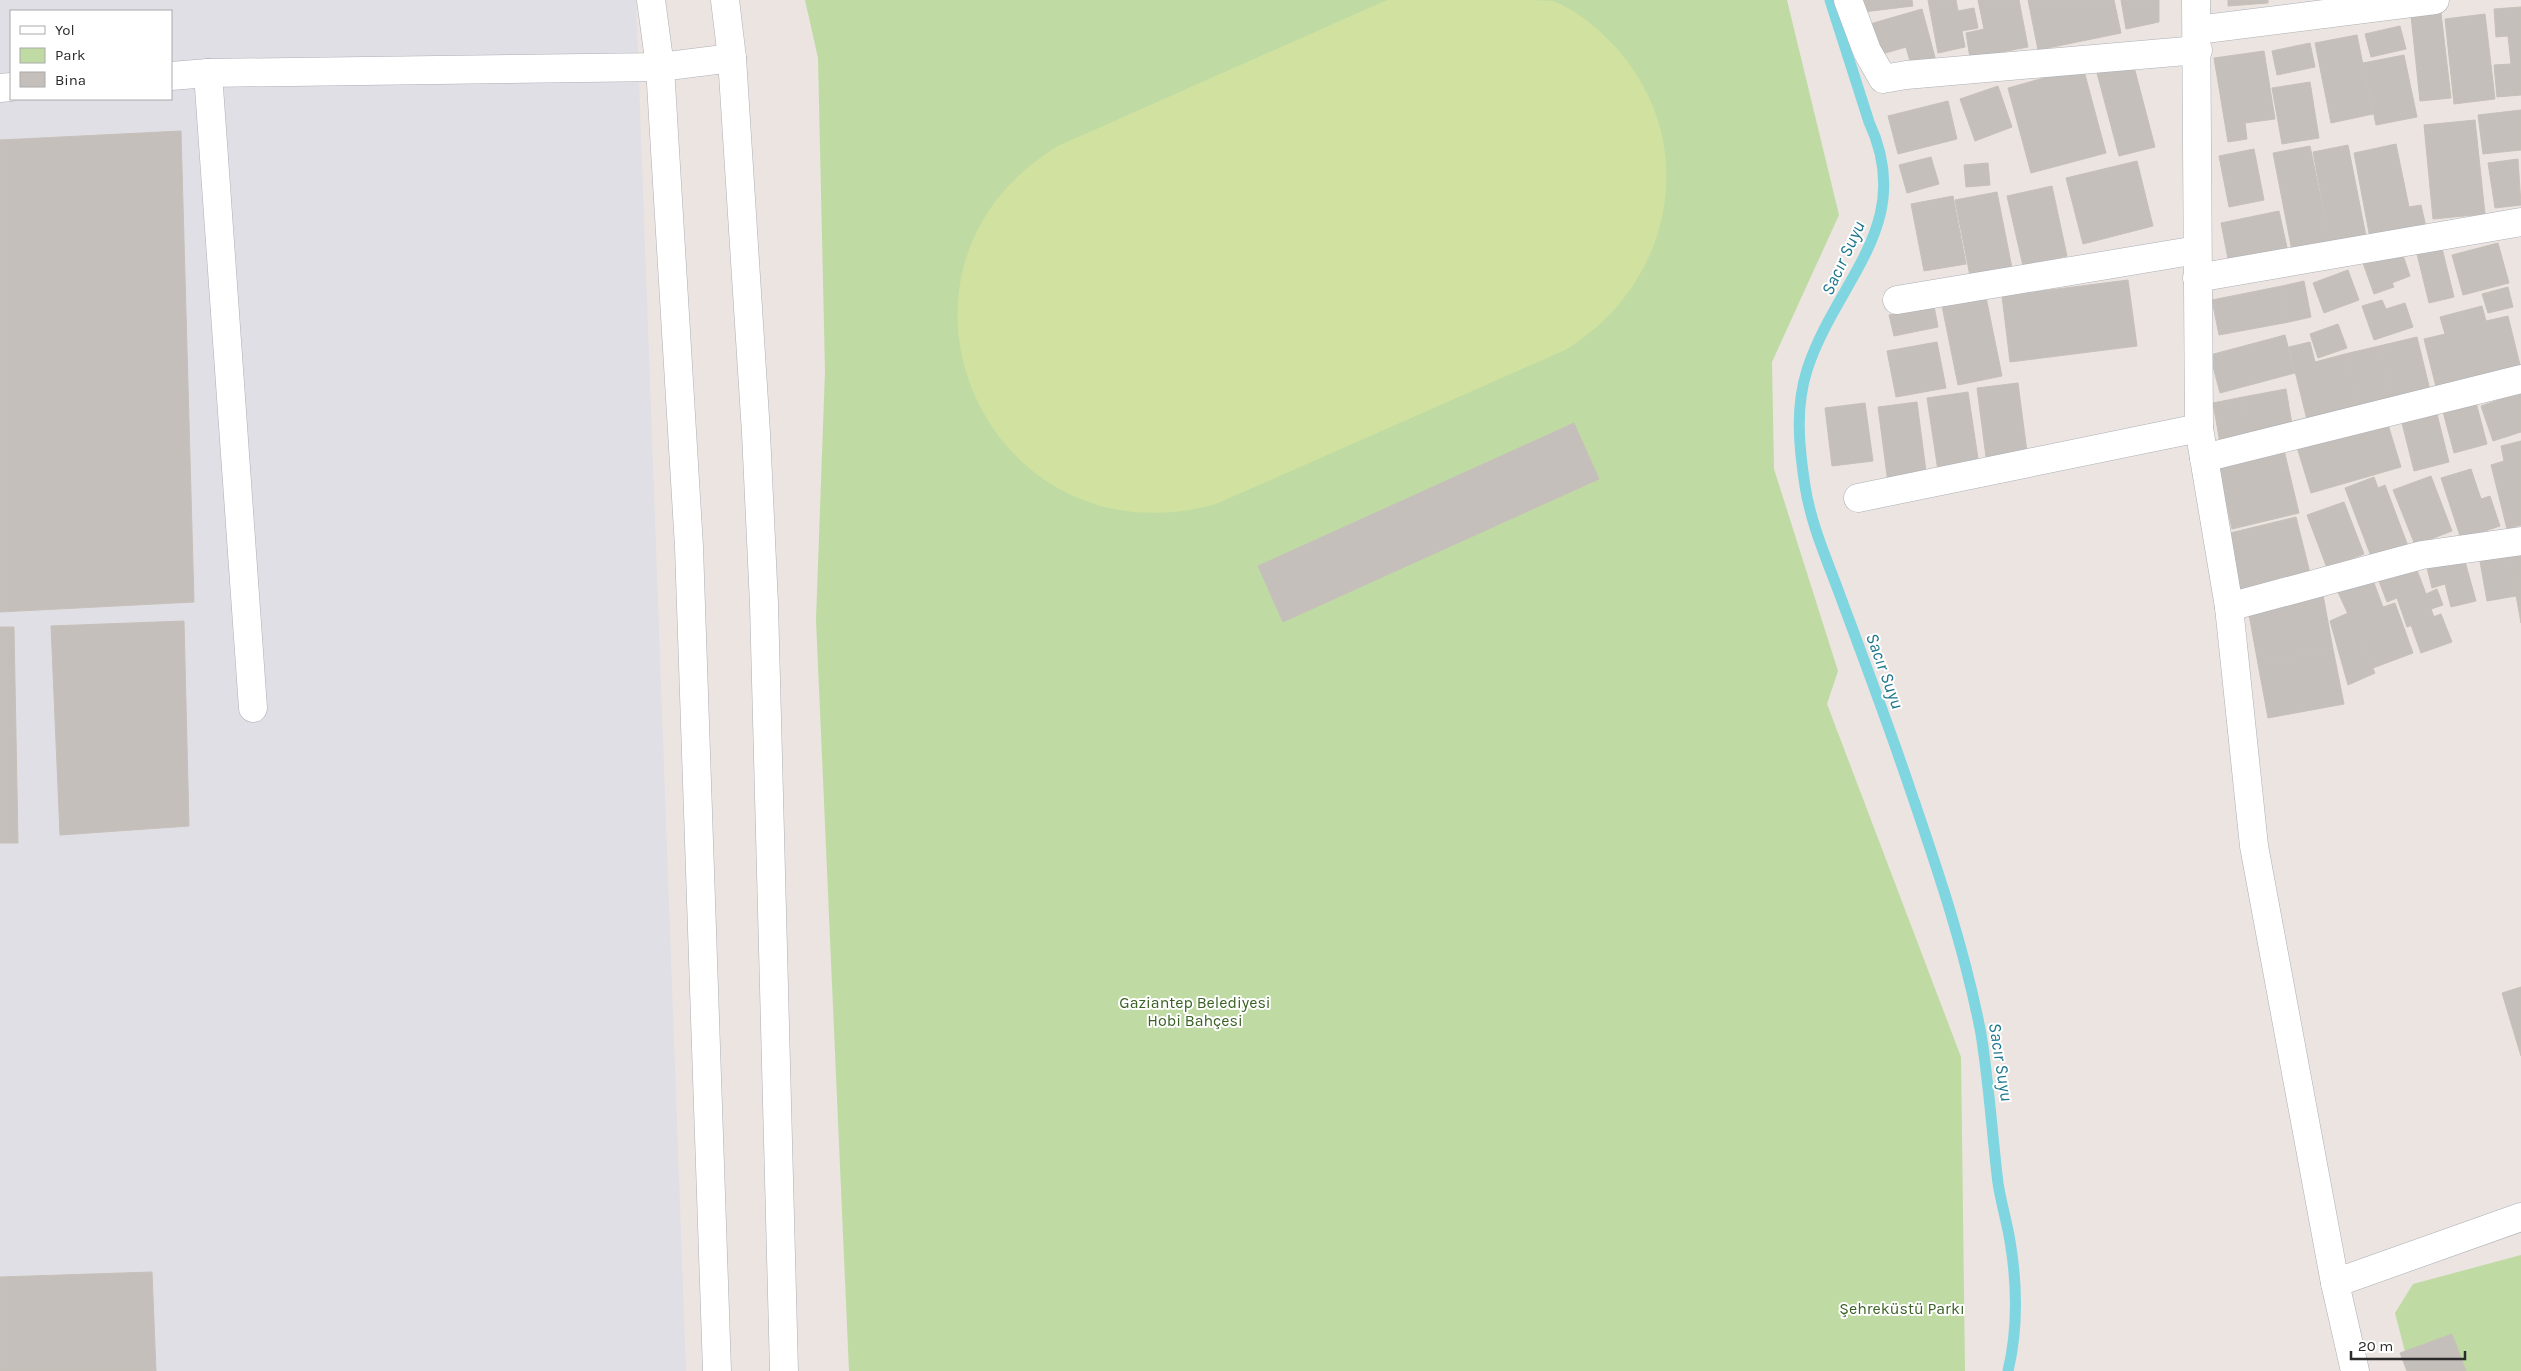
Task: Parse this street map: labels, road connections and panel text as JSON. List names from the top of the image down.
{
  "water": ["Sacır Suyu"],
  "parks": ["Gaziantep Belediyesi Hobi Bahçesi", "Şehreküstü Parkı"],
  "legend": ["Yol", "Park", "Bina"],
  "scale_bar": "20 m"
}
